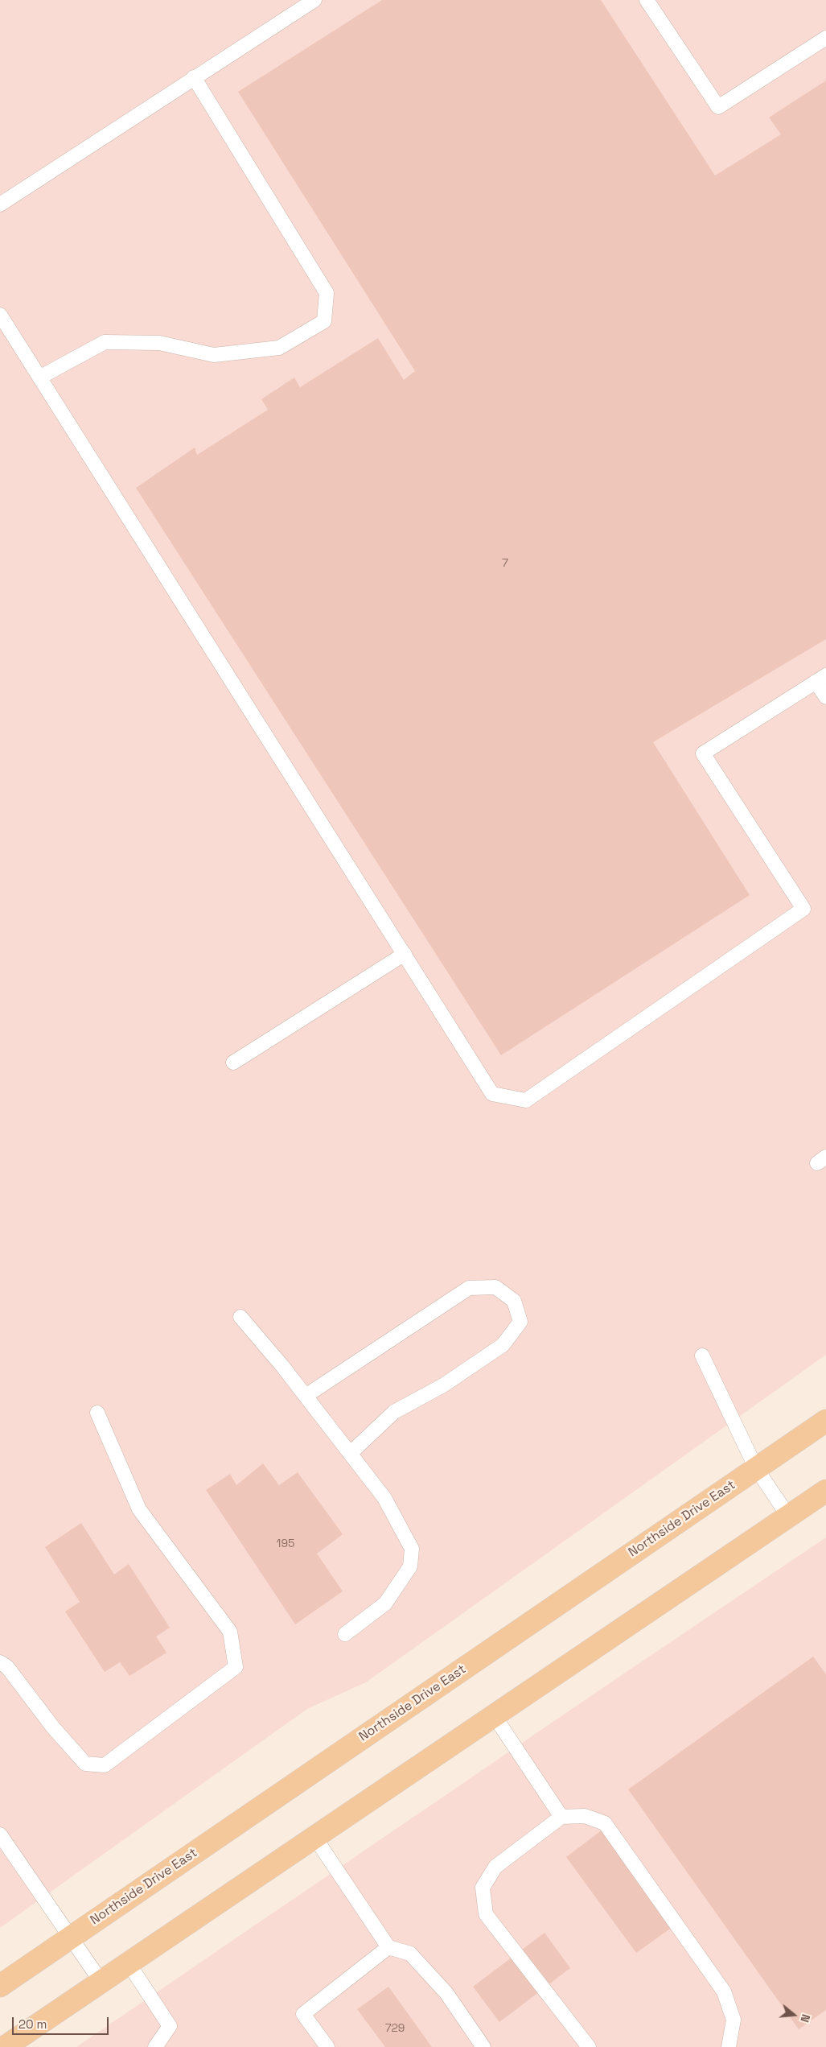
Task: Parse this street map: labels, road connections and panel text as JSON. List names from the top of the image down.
{
  "streets": {
    "main road": ["Northside Drive East"]
  },
  "house_numbers": ["7", "195", "729"],
  "scale_bar": "20 m",
  "north": "right"
}
